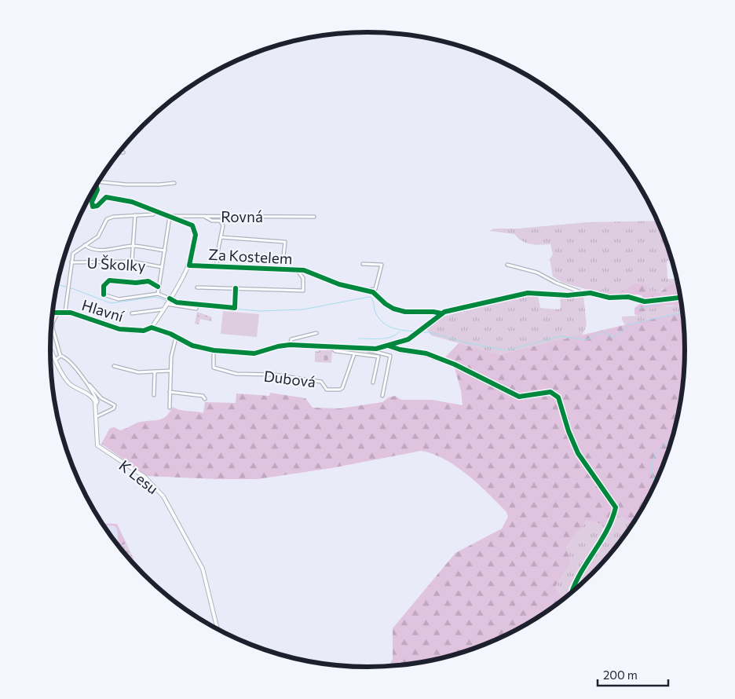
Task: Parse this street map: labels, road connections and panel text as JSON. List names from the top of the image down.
{
  "streets": {
    "street": [
      "Rovná",
      "Za Kostelem",
      "U Školky",
      "Hlavní",
      "Dubová",
      "K Lesu"
    ]
  },
  "crossings": [
    ["Za Kostelem", "Hlavní"],
    ["Hlavní", "Dubová"]
  ],
  "scale_bar": "200 m"
}
